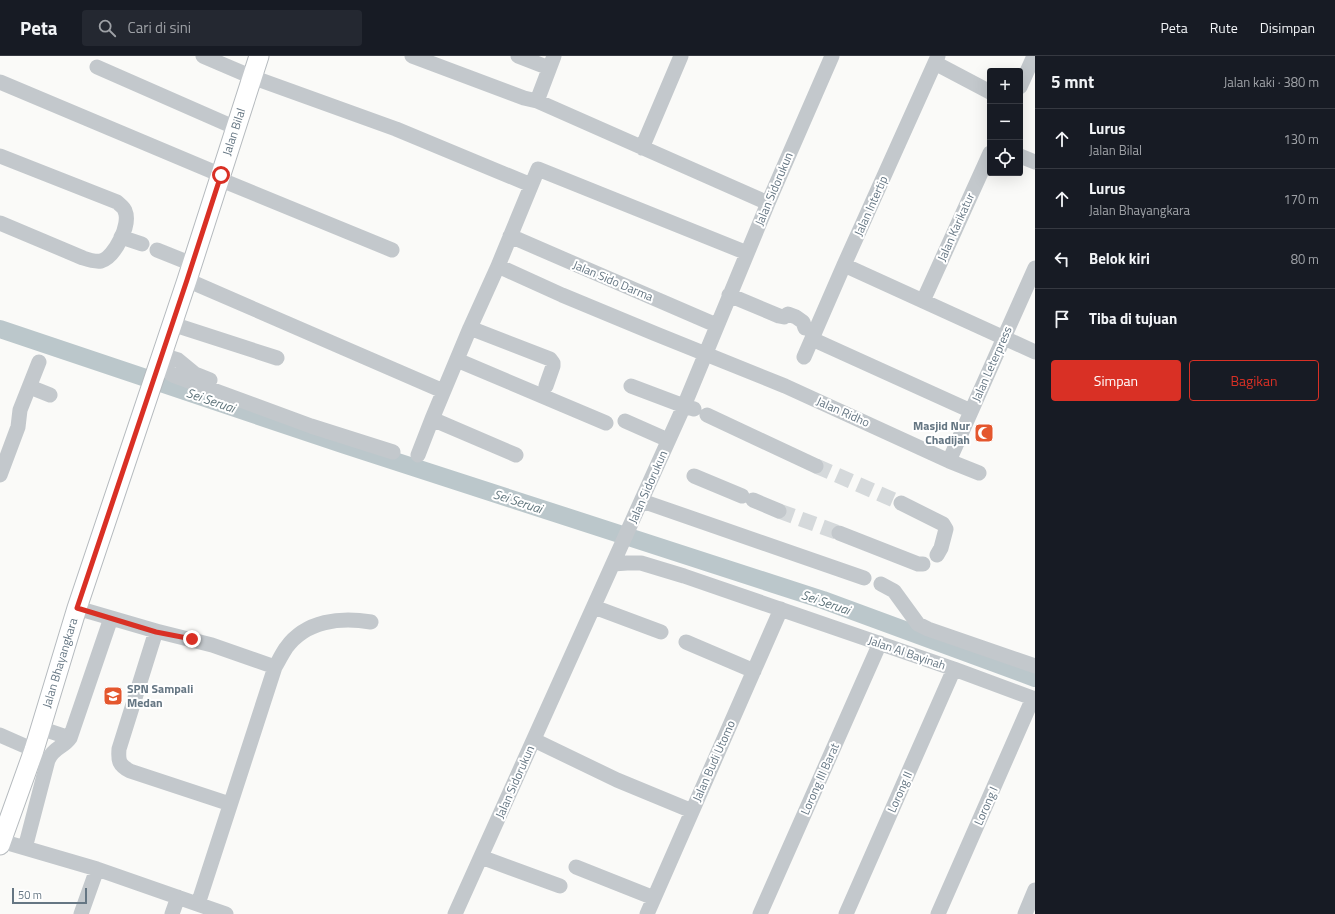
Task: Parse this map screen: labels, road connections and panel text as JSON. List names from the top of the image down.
{
  "streets": {
    "main road": ["Jalan Bilal", "Jalan Bhayangkara"],
    "street": [
      "Jalan Sidorukun",
      "Jalan Intertip",
      "Jalan Karikatur",
      "Jalan Sido Darma",
      "Jalan Leterpress",
      "Jalan Ridho",
      "Jalan AI Bayinah",
      "Jalan Budi Utomo",
      "Lorong III Barat",
      "Lorong II",
      "Lorong I"
    ]
  },
  "crossings": [
    ["Jalan Bilal", "Jalan Bhayangkara"],
    ["Jalan Sidorukun", "Jalan Sido Darma"],
    ["Jalan Sidorukun", "Jalan Ridho"],
    ["Jalan Sidorukun", "Jalan AI Bayinah"],
    ["Jalan Leterpress", "Jalan Ridho"],
    ["Jalan AI Bayinah", "Jalan Budi Utomo"],
    ["Jalan AI Bayinah", "Lorong III Barat"],
    ["Jalan AI Bayinah", "Lorong II"],
    ["Jalan AI Bayinah", "Lorong I"]
  ],
  "water": ["Sei Seruai"],
  "places": {
    "mosque": ["Masjid Nur Chadijah"],
    "school or university": ["SPN Sampali Medan"]
  },
  "scale_bar": "50 m",
  "page": {
    "header": "Peta",
    "search": "Cari di sini",
    "nav": ["Peta", "Rute", "Disimpan"],
    "heading": ["5 mnt", "Jalan kaki · 380 m"],
    "map_buttons": ["+", "−"],
    "list": [
      ["Lurus", "Jalan Bilal", "130 m"],
      ["Lurus", "Jalan Bhayangkara", "170 m"],
      ["Belok kiri", "80 m"],
      "Tiba di tujuan"
    ],
    "buttons": ["Simpan", "Bagikan"],
    "scale": "50 m"
  }
}
